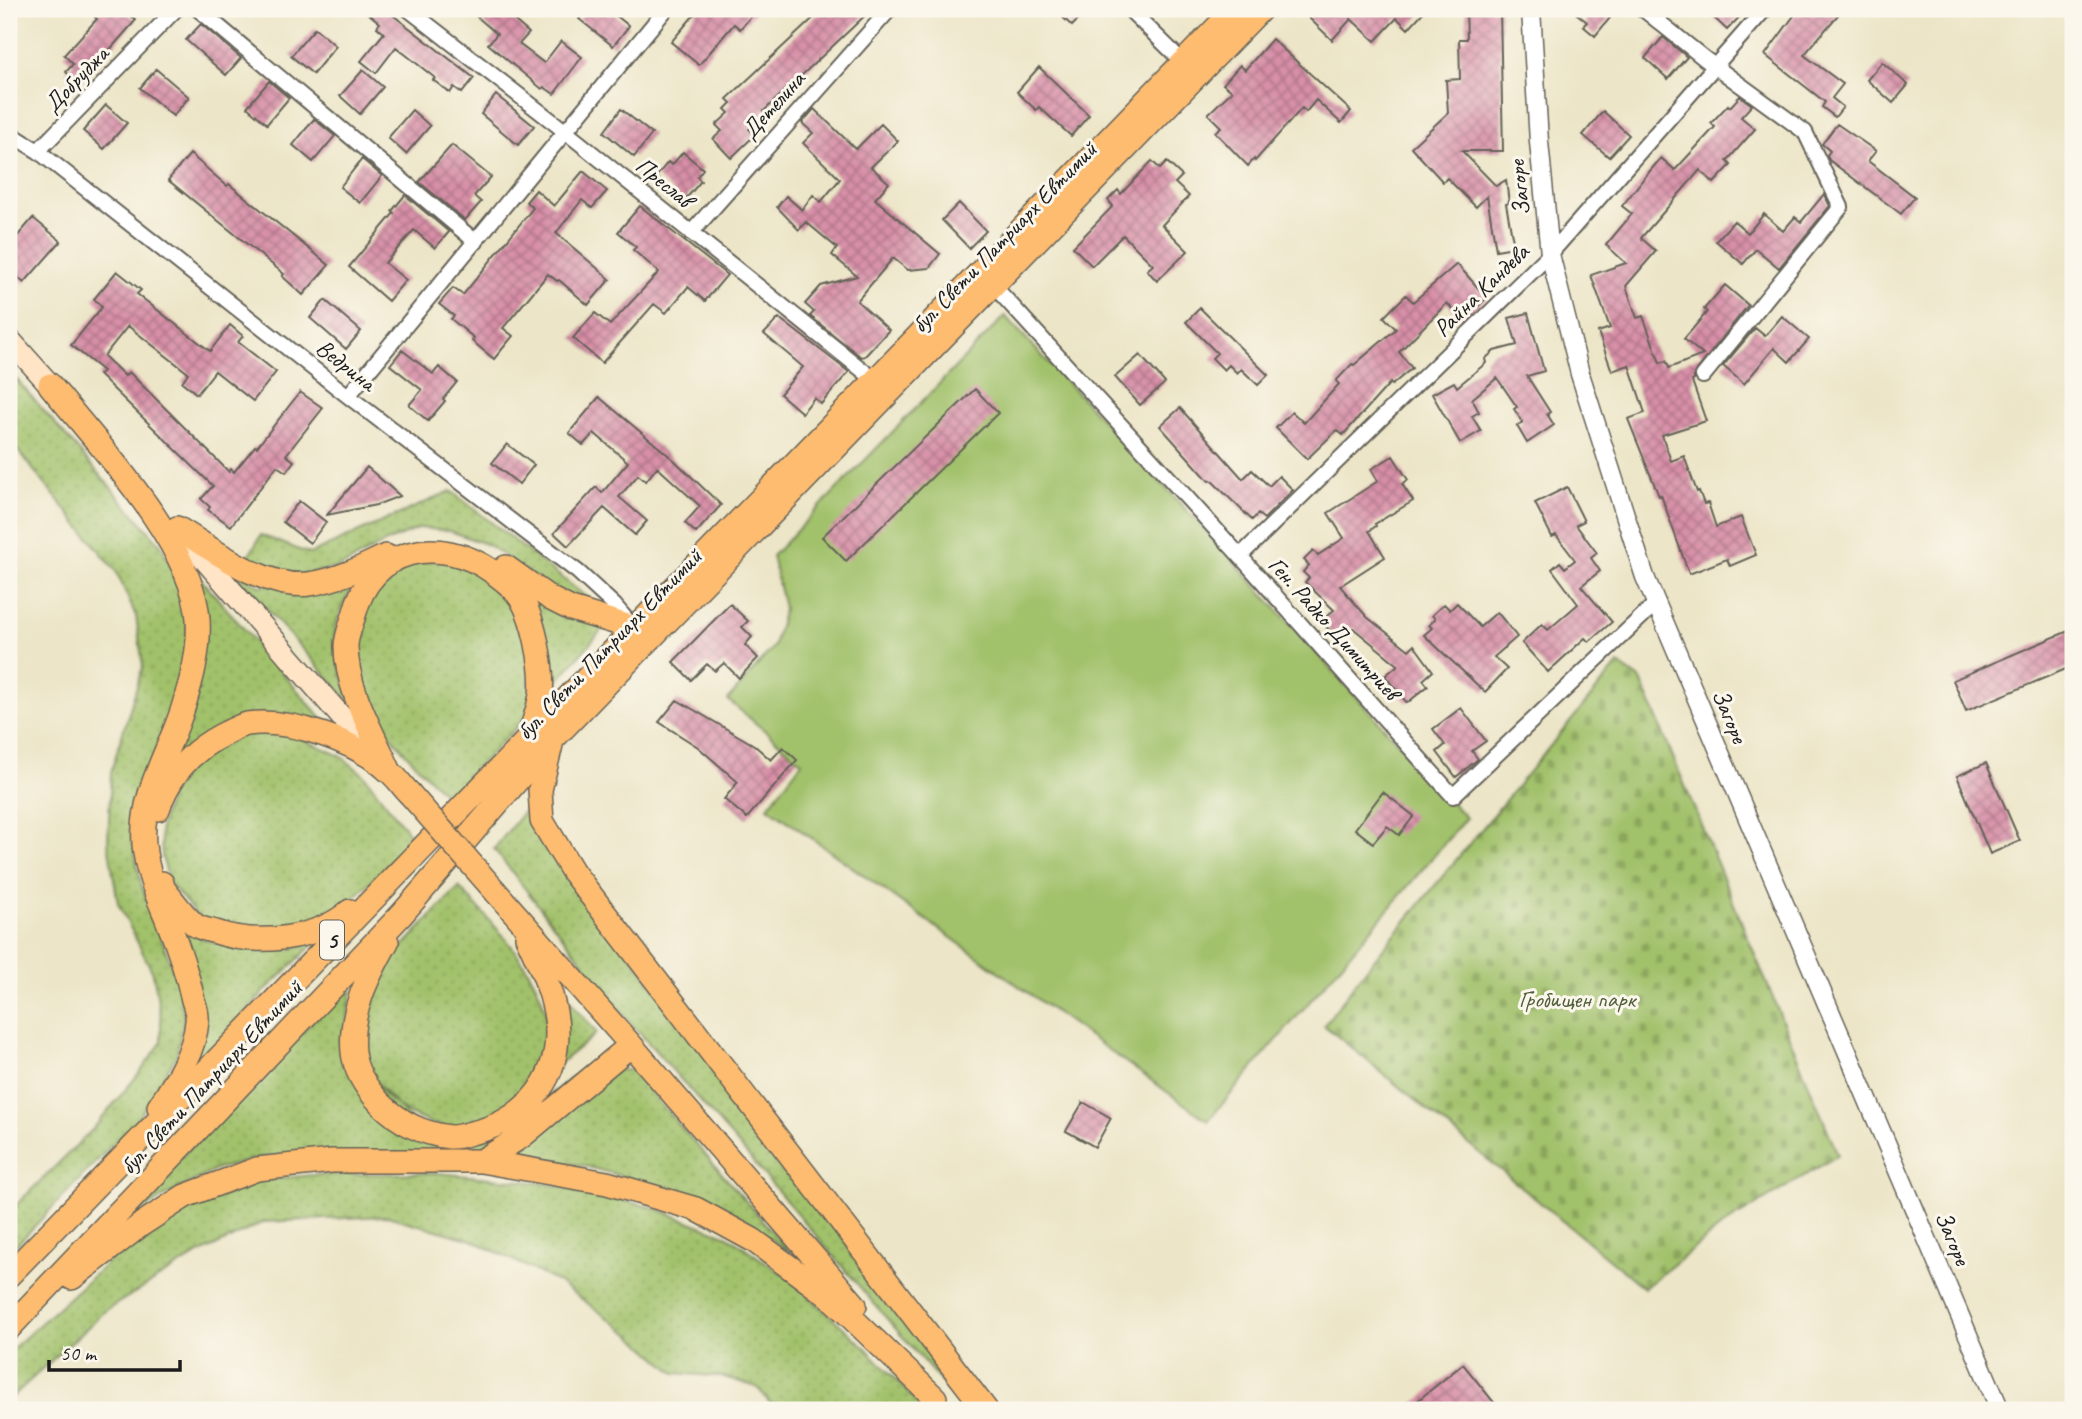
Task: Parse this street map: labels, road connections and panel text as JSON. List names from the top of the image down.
{
  "streets": {
    "main road": ["бул. Свети Патриарх Евтимий", "5"],
    "street": [
      "Добруджа",
      "Детелина",
      "Преслав",
      "Загоре",
      "Райна Кандева",
      "Ведрина",
      "Ген. Радко Димитриев"
    ]
  },
  "crossings": [
    ["Добруджа", "Ведрина"],
    ["Детелина", "Преслав"],
    ["Преслав", "бул. Свети Патриарх Евтимий"],
    ["Загоре", "Райна Кандева"],
    ["Загоре", "Ген. Радко Димитриев"],
    ["бул. Свети Патриарх Евтимий", "Ведрина"],
    ["бул. Свети Патриарх Евтимий", "Ген. Радко Димитриев"],
    ["бул. Свети Патриарх Евтимий", "5"],
    ["Райна Кандева", "Ген. Радко Димитриев"]
  ],
  "parks": ["Гробищен парк"],
  "scale_bar": "50 m"
}
